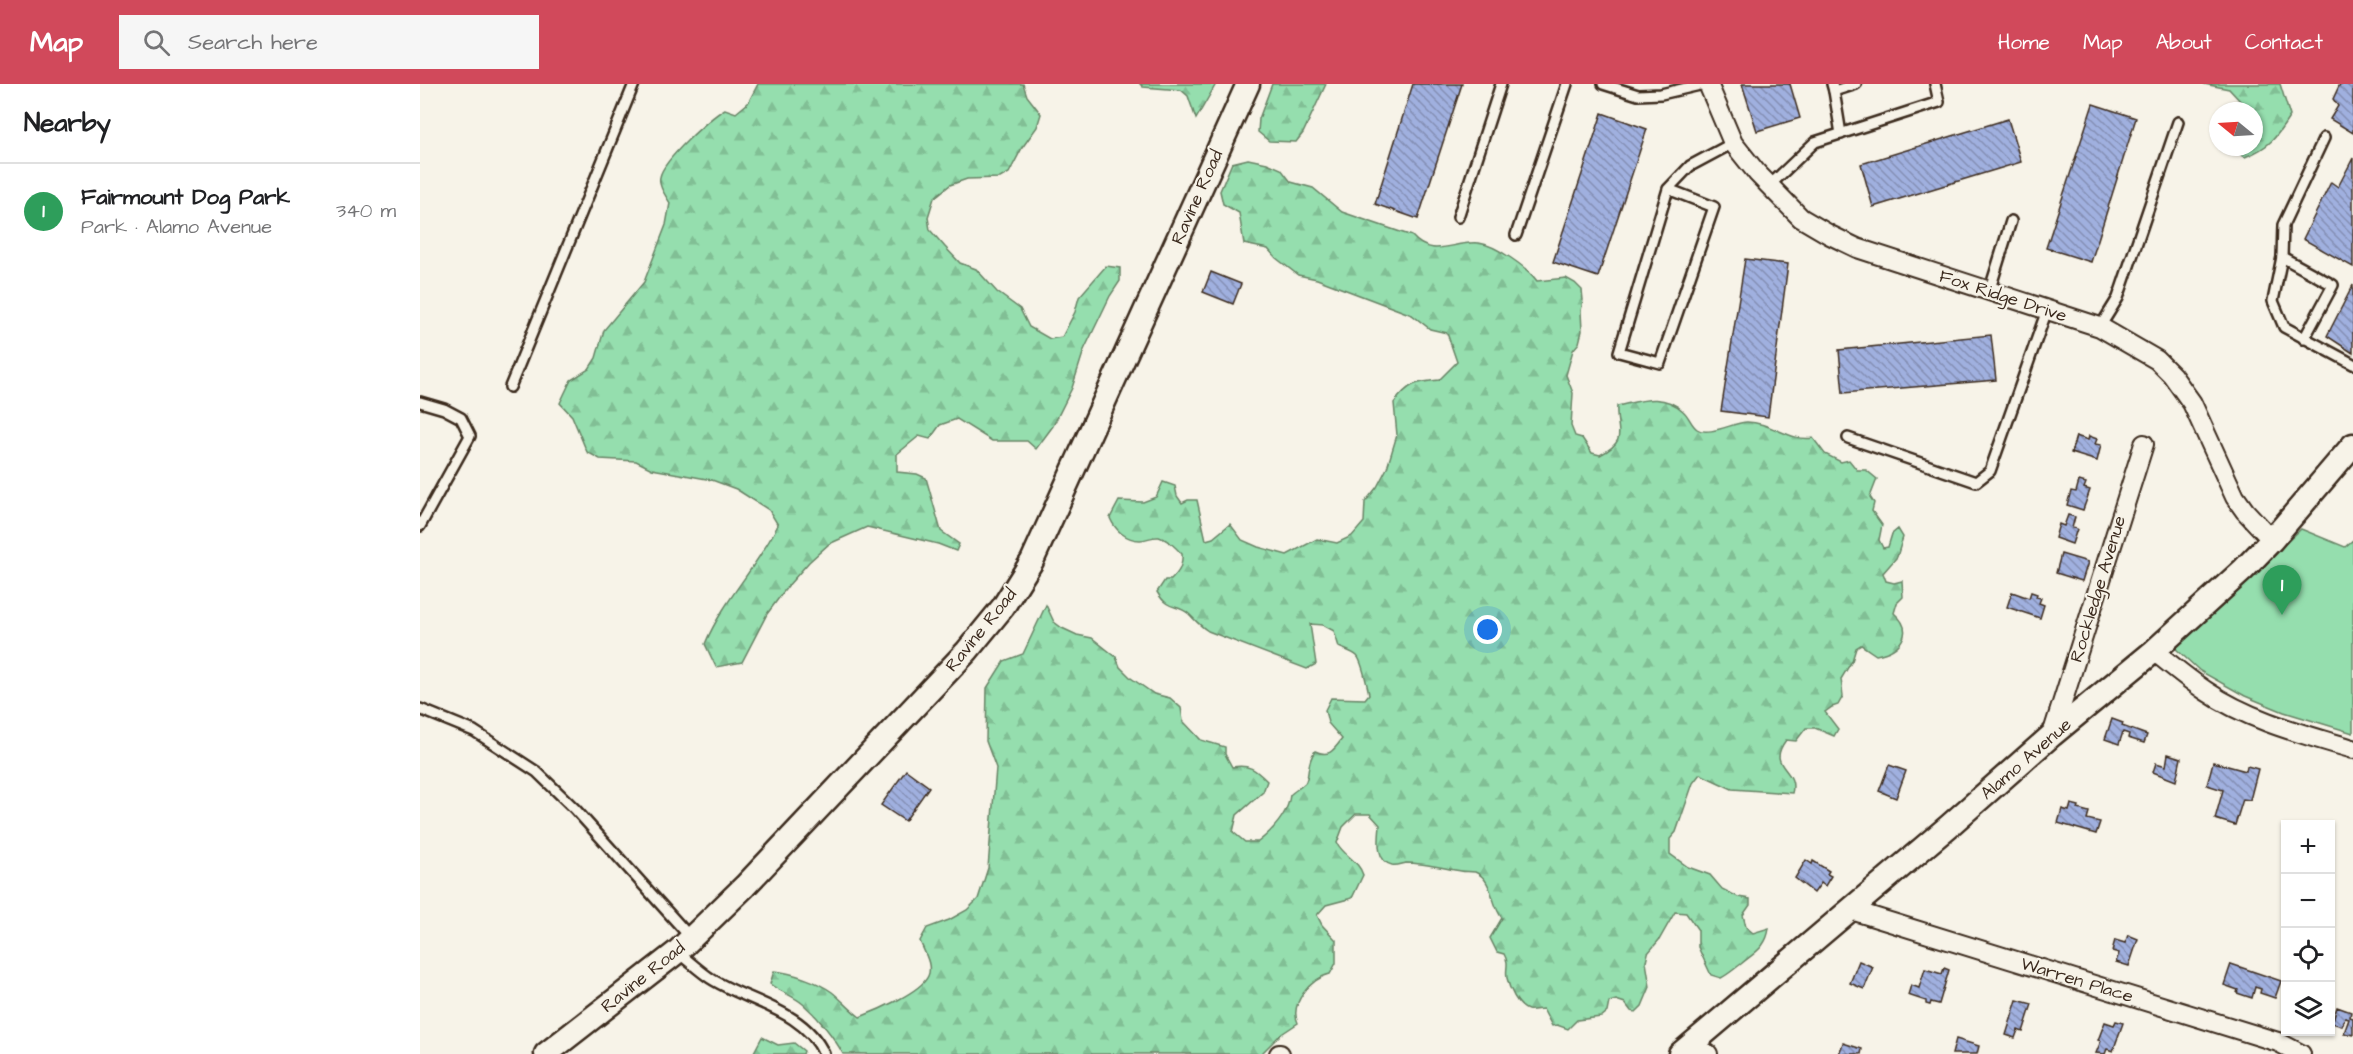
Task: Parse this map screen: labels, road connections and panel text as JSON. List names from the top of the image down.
{
  "streets": {
    "street": [
      "Ravine Road",
      "Fox Ridge Drive",
      "Rockledge Avenue",
      "Alamo Avenue",
      "Warren Place"
    ]
  },
  "crossings": [
    ["Fox Ridge Drive", "Alamo Avenue"],
    ["Rockledge Avenue", "Alamo Avenue"],
    ["Alamo Avenue", "Warren Place"]
  ],
  "north": "left",
  "page": {
    "header": "Map",
    "search": "Search here",
    "nav": [
      "Home",
      "Map",
      "About",
      "Contact"
    ],
    "heading": "Nearby",
    "list": [
      {
        "mark": "1",
        "name": "Fairmount Dog Park",
        "note": "Park · Alamo Avenue",
        "value": "340 m"
      }
    ],
    "pins": "1",
    "map_buttons": ["+", "−"]
  }
}
